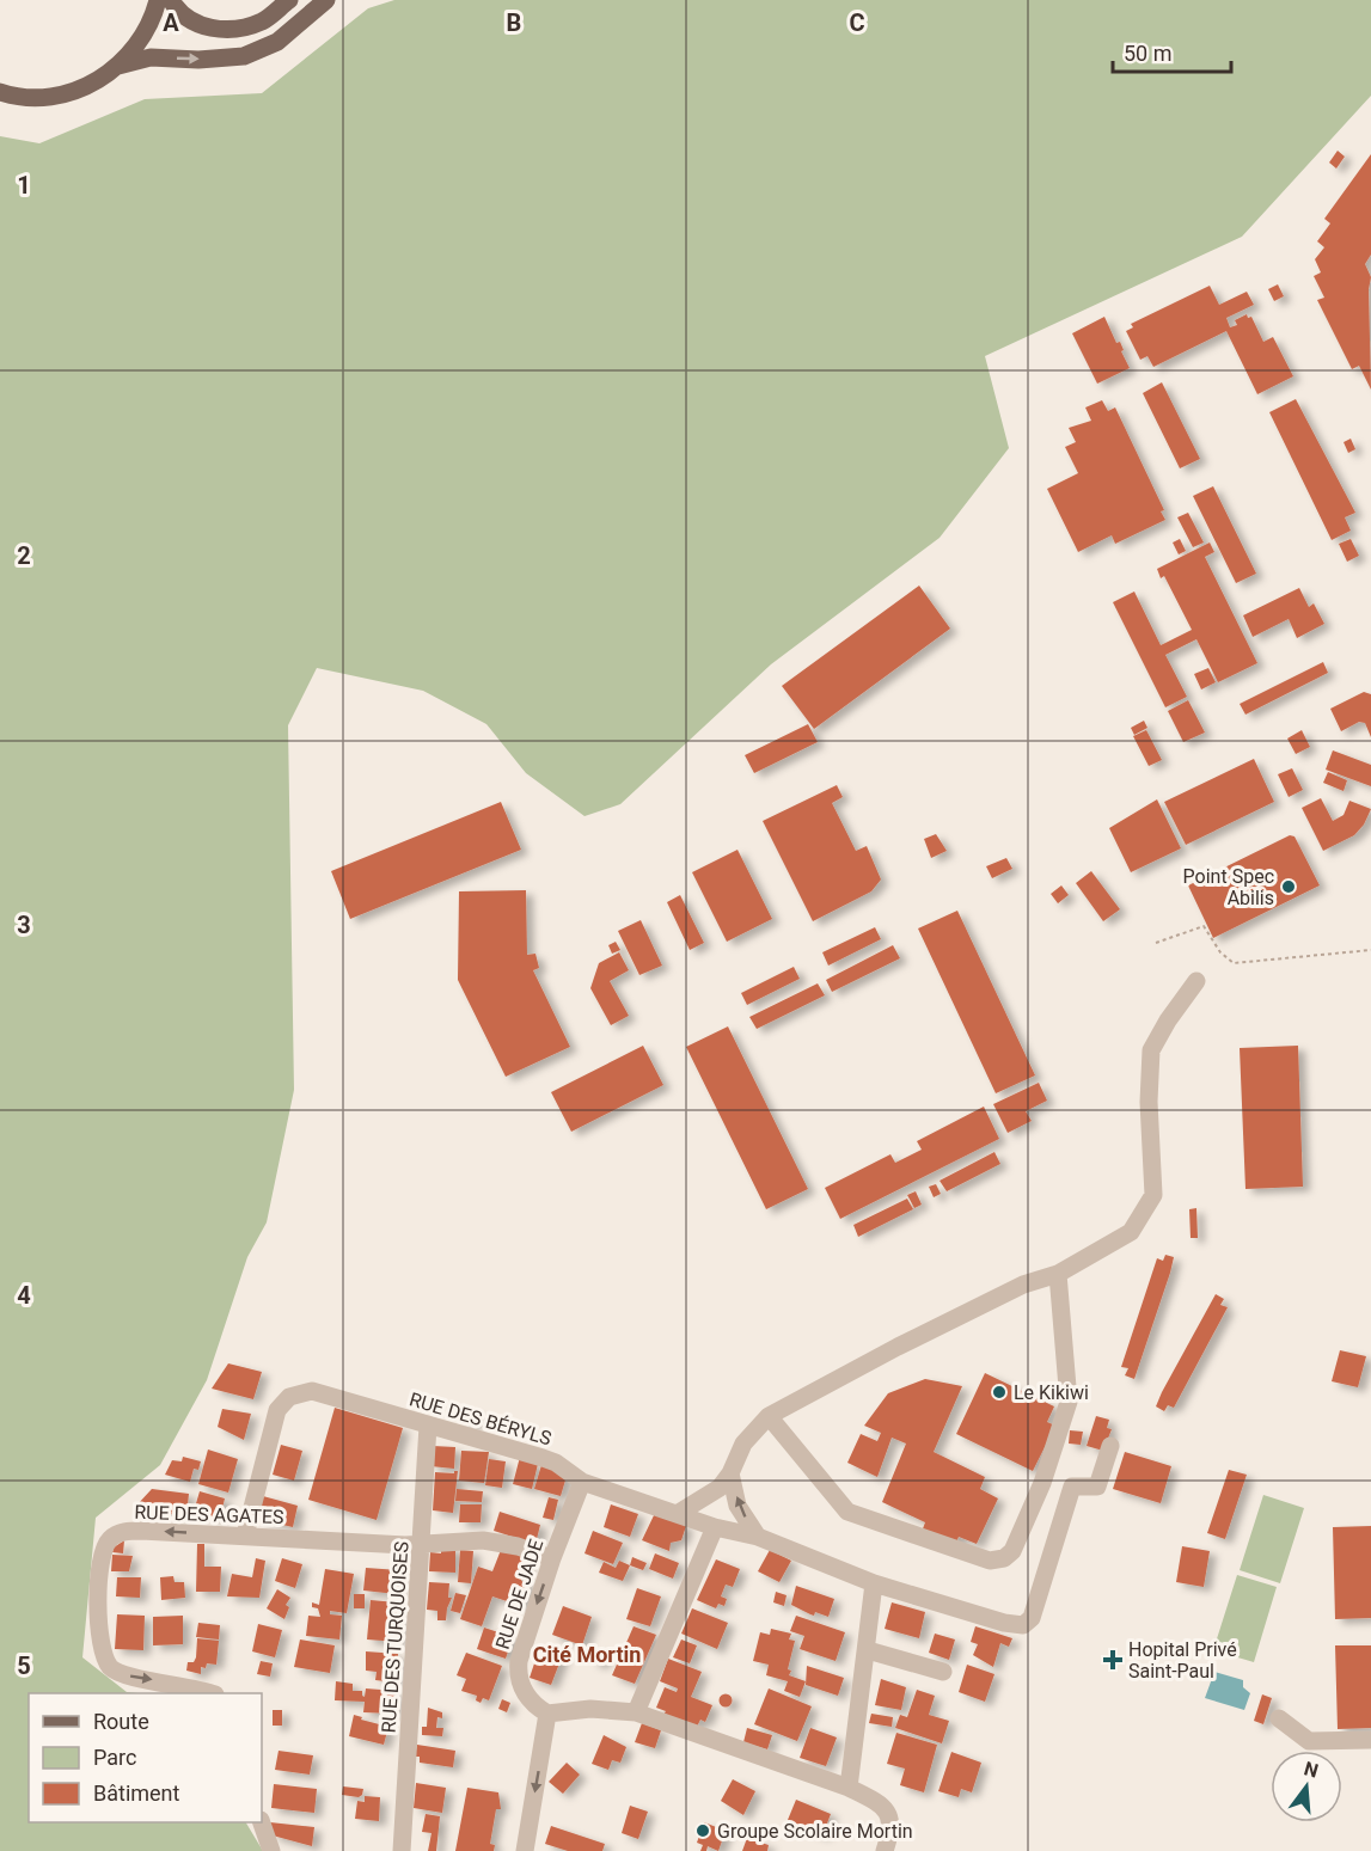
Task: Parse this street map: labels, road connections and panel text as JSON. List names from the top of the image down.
{
  "streets": {
    "street": [
      "RUE DES BÉRYLS",
      "RUE DES AGATES",
      "RUE DE JADE",
      "RUE DES TURQUOISES"
    ]
  },
  "crossings": [
    ["RUE DES BÉRYLS", "RUE DES AGATES"],
    ["RUE DES BÉRYLS", "RUE DE JADE"],
    ["RUE DES BÉRYLS", "RUE DES TURQUOISES"],
    ["RUE DES AGATES", "RUE DE JADE"],
    ["RUE DES AGATES", "RUE DES TURQUOISES"]
  ],
  "one_way": ["RUE DE JADE"],
  "districts": ["Cité Mortin"],
  "places": {
    "other": ["Point Spec Abilis", "Le Kikiwi", "Groupe Scolaire Mortin"],
    "health": ["Hopital Privé Saint-Paul"]
  },
  "legend": ["Route", "Parc", "Bâtiment"],
  "scale_bar": "50 m",
  "north": "top",
  "grid": {
    "columns": ["A", "B", "C"],
    "rows": [
      "1",
      "2",
      "3",
      "4",
      "5"
    ]
  }
}
